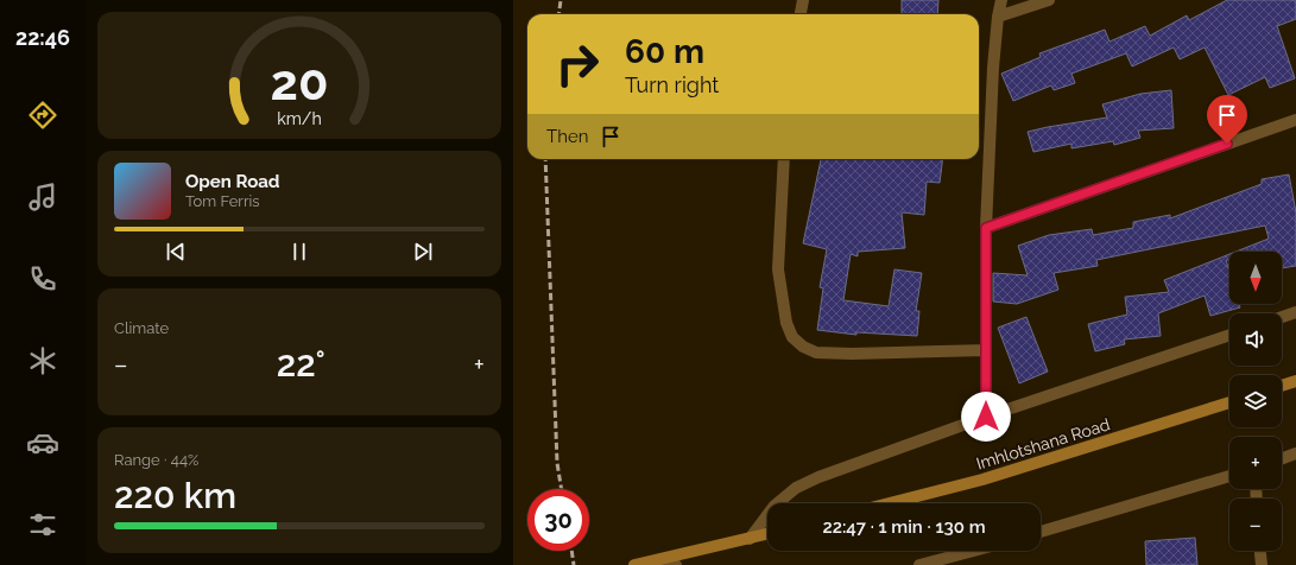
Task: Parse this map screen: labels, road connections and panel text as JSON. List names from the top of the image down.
{
  "streets": {
    "street": ["Imhlotshana Road"]
  },
  "north": "bottom",
  "page": {
    "tabs": "22:46",
    "turn": ["60 m", "Turn right"],
    "then": "Then",
    "song": ["Open Road", "Tom Ferris"],
    "map_buttons": ["+", "−"],
    "tile": [
      "Climate",
      ["Range · 44%", "220 km"]
    ],
    "heat": ["−", "22°", "+"],
    "limit": "30",
    "trip": "22:47 · 1 min · 130 m",
    "gauge": ["20", "km/h"]
  }
}
